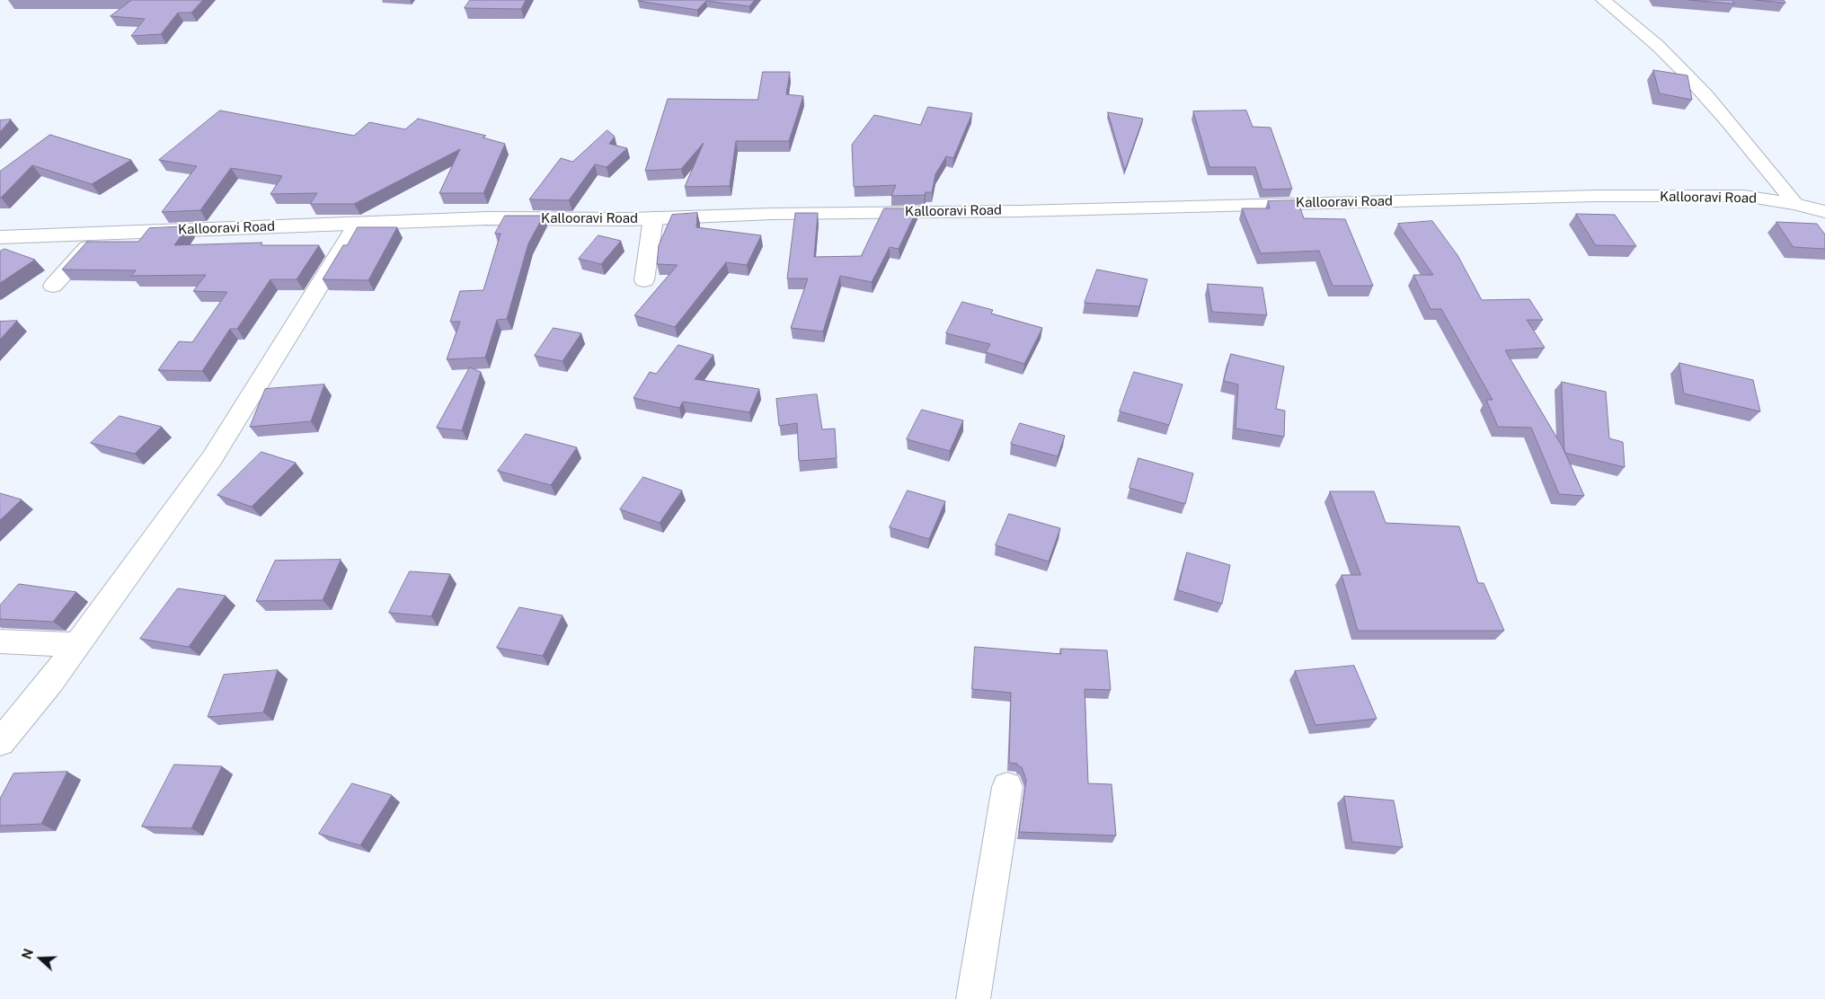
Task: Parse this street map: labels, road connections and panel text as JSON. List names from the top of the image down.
{
  "streets": {
    "main road": ["Kallooravi Road"]
  },
  "north": "left"
}
